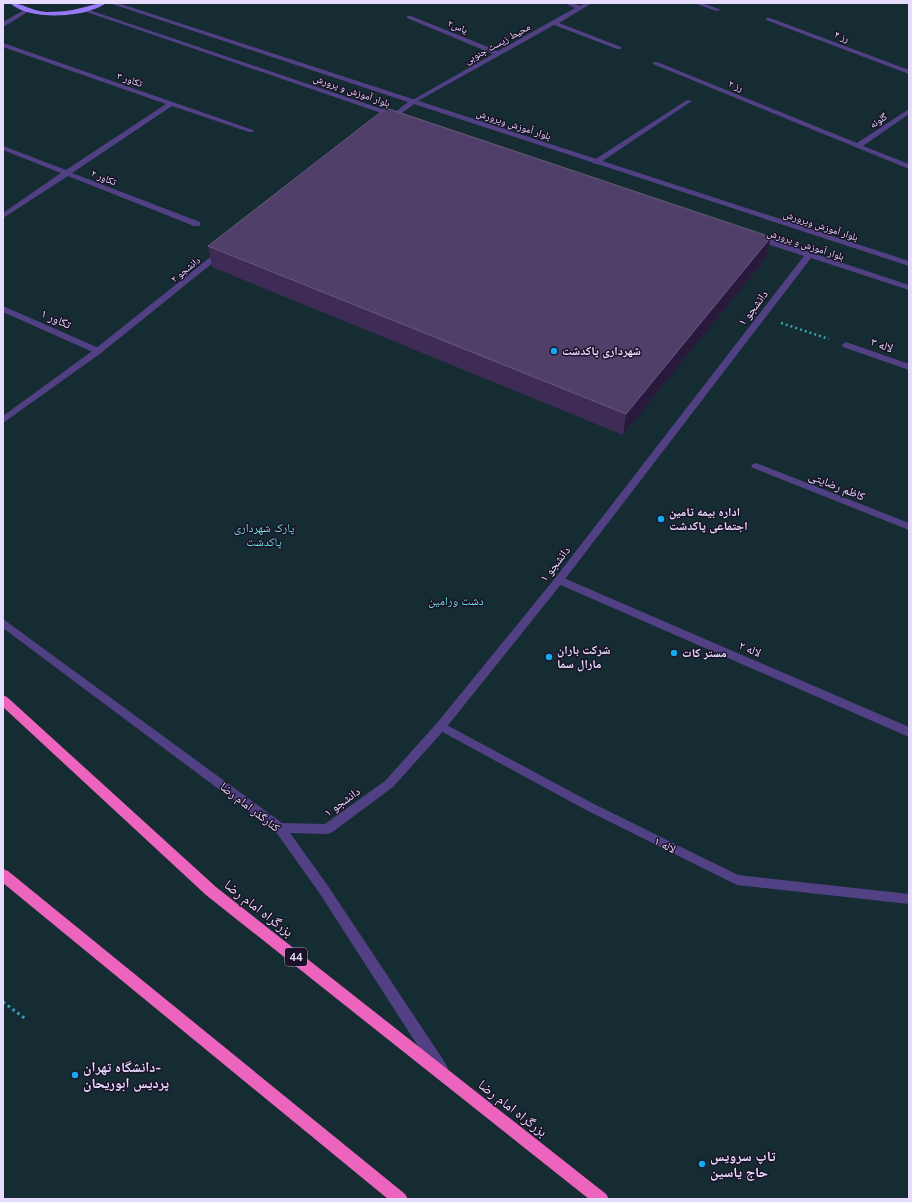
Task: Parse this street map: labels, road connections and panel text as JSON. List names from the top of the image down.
{
  "streets": {
    "highway": ["بزرگراه امام رضا", "44"],
    "street": [
      "یاس۲",
      "رز ۴",
      "محیط زیست جنوبی",
      "تکاور ۳",
      "رز ۲",
      "بلوار آموزش و پرورش",
      "گلونه",
      "بلوار آموزش وپرورش",
      "تکاور ۲",
      "دانشجو ۲",
      "دانشجو ۱",
      "تکاور ۱",
      "لاله ۳",
      "کاظم رضایتی",
      "لاله ۲",
      "کنارگذر امام رضا",
      "لاله ۱"
    ]
  },
  "crossings": [
    ["یاس۲", "محیط زیست جنوبی"],
    ["محیط زیست جنوبی", "بلوار آموزش و پرورش"],
    ["محیط زیست جنوبی", "بلوار آموزش وپرورش"],
    ["رز ۲", "گلونه"],
    ["بلوار آموزش و پرورش", "دانشجو ۱"],
    ["دانشجو ۲", "تکاور ۱"],
    ["دانشجو ۱", "لاله ۲"],
    ["دانشجو ۱", "کنارگذر امام رضا"],
    ["دانشجو ۱", "لاله ۱"],
    ["کنارگذر امام رضا", "بزرگراه امام رضا"]
  ],
  "parks": ["پارک شهرداری پاکدشت", "دشت ورامین"],
  "places": [
    "شهرداری پاکدشت",
    "اداره بیمه تامین اجتماعی پاکدشت",
    "مستر کات",
    "شرکت باران مارال سما",
    "دانشگاه تهران- پردیس ابوریحان",
    "تاپ سرویس حاج یاسین"
  ]
}
